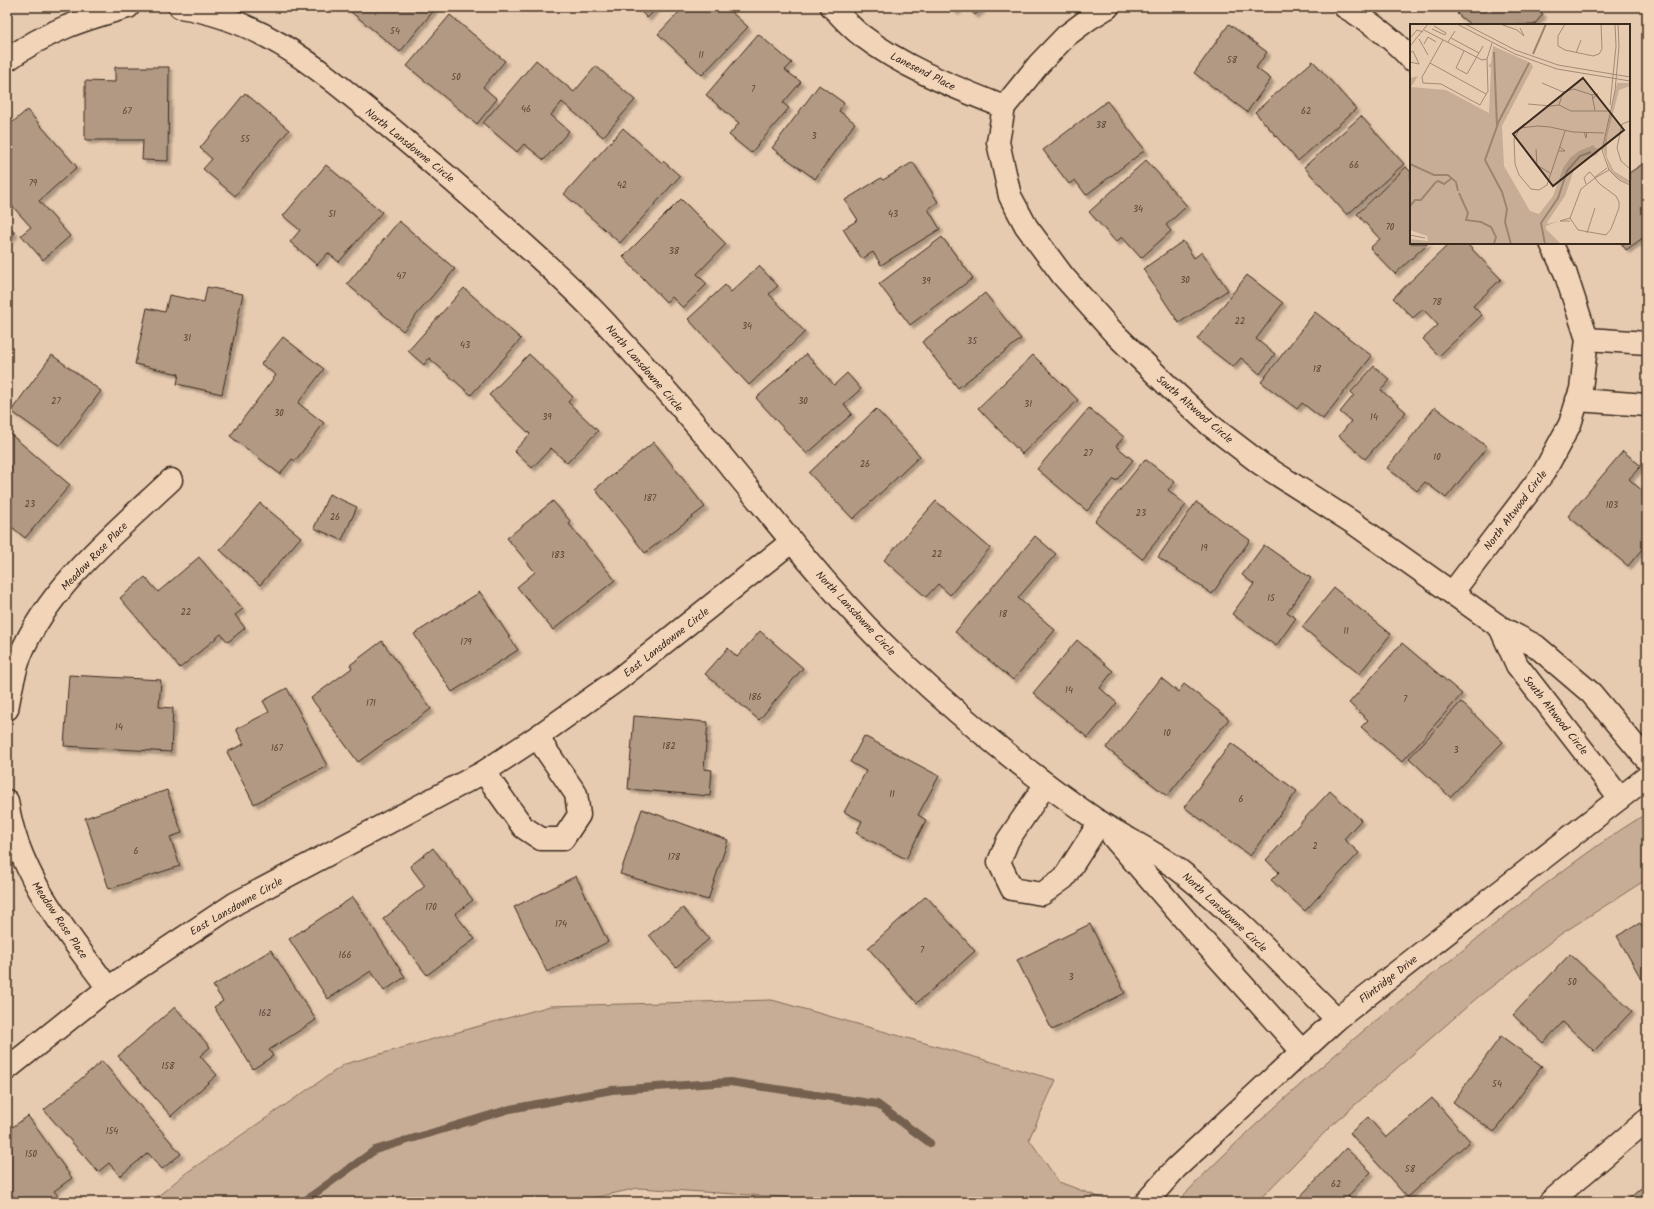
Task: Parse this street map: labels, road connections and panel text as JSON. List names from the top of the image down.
{
  "streets": {
    "street": [
      "Lanesend Place",
      "North Lansdowne Circle",
      "South Altwood Circle",
      "North Altwood Circle",
      "Meadow Rose Place",
      "East Lansdowne Circle",
      "Flintridge Drive"
    ]
  },
  "crossings": [
    ["Lanesend Place", "South Altwood Circle"],
    ["North Lansdowne Circle", "East Lansdowne Circle"],
    ["North Lansdowne Circle", "Flintridge Drive"],
    ["South Altwood Circle", "North Altwood Circle"],
    ["South Altwood Circle", "Flintridge Drive"],
    ["Meadow Rose Place", "East Lansdowne Circle"]
  ],
  "house_numbers": [
    "54",
    "11",
    "58",
    "50",
    "7",
    "46",
    "67",
    "62",
    "38",
    "3",
    "55",
    "66",
    "79",
    "42",
    "34",
    "51",
    "43",
    "70",
    "38",
    "47",
    "30",
    "39",
    "78",
    "22",
    "34",
    "31",
    "35",
    "43",
    "18",
    "27",
    "30",
    "31",
    "30",
    "39",
    "14",
    "27",
    "10",
    "26",
    "187",
    "23",
    "103",
    "23",
    "26",
    "19",
    "22",
    "183",
    "15",
    "22",
    "18",
    "11",
    "179",
    "14",
    "186",
    "7",
    "171",
    "14",
    "10",
    "182",
    "167",
    "3",
    "11",
    "6",
    "2",
    "6",
    "178",
    "170",
    "174",
    "7",
    "166",
    "3",
    "50",
    "162",
    "158",
    "54",
    "154",
    "150",
    "58",
    "62"
  ]
}
